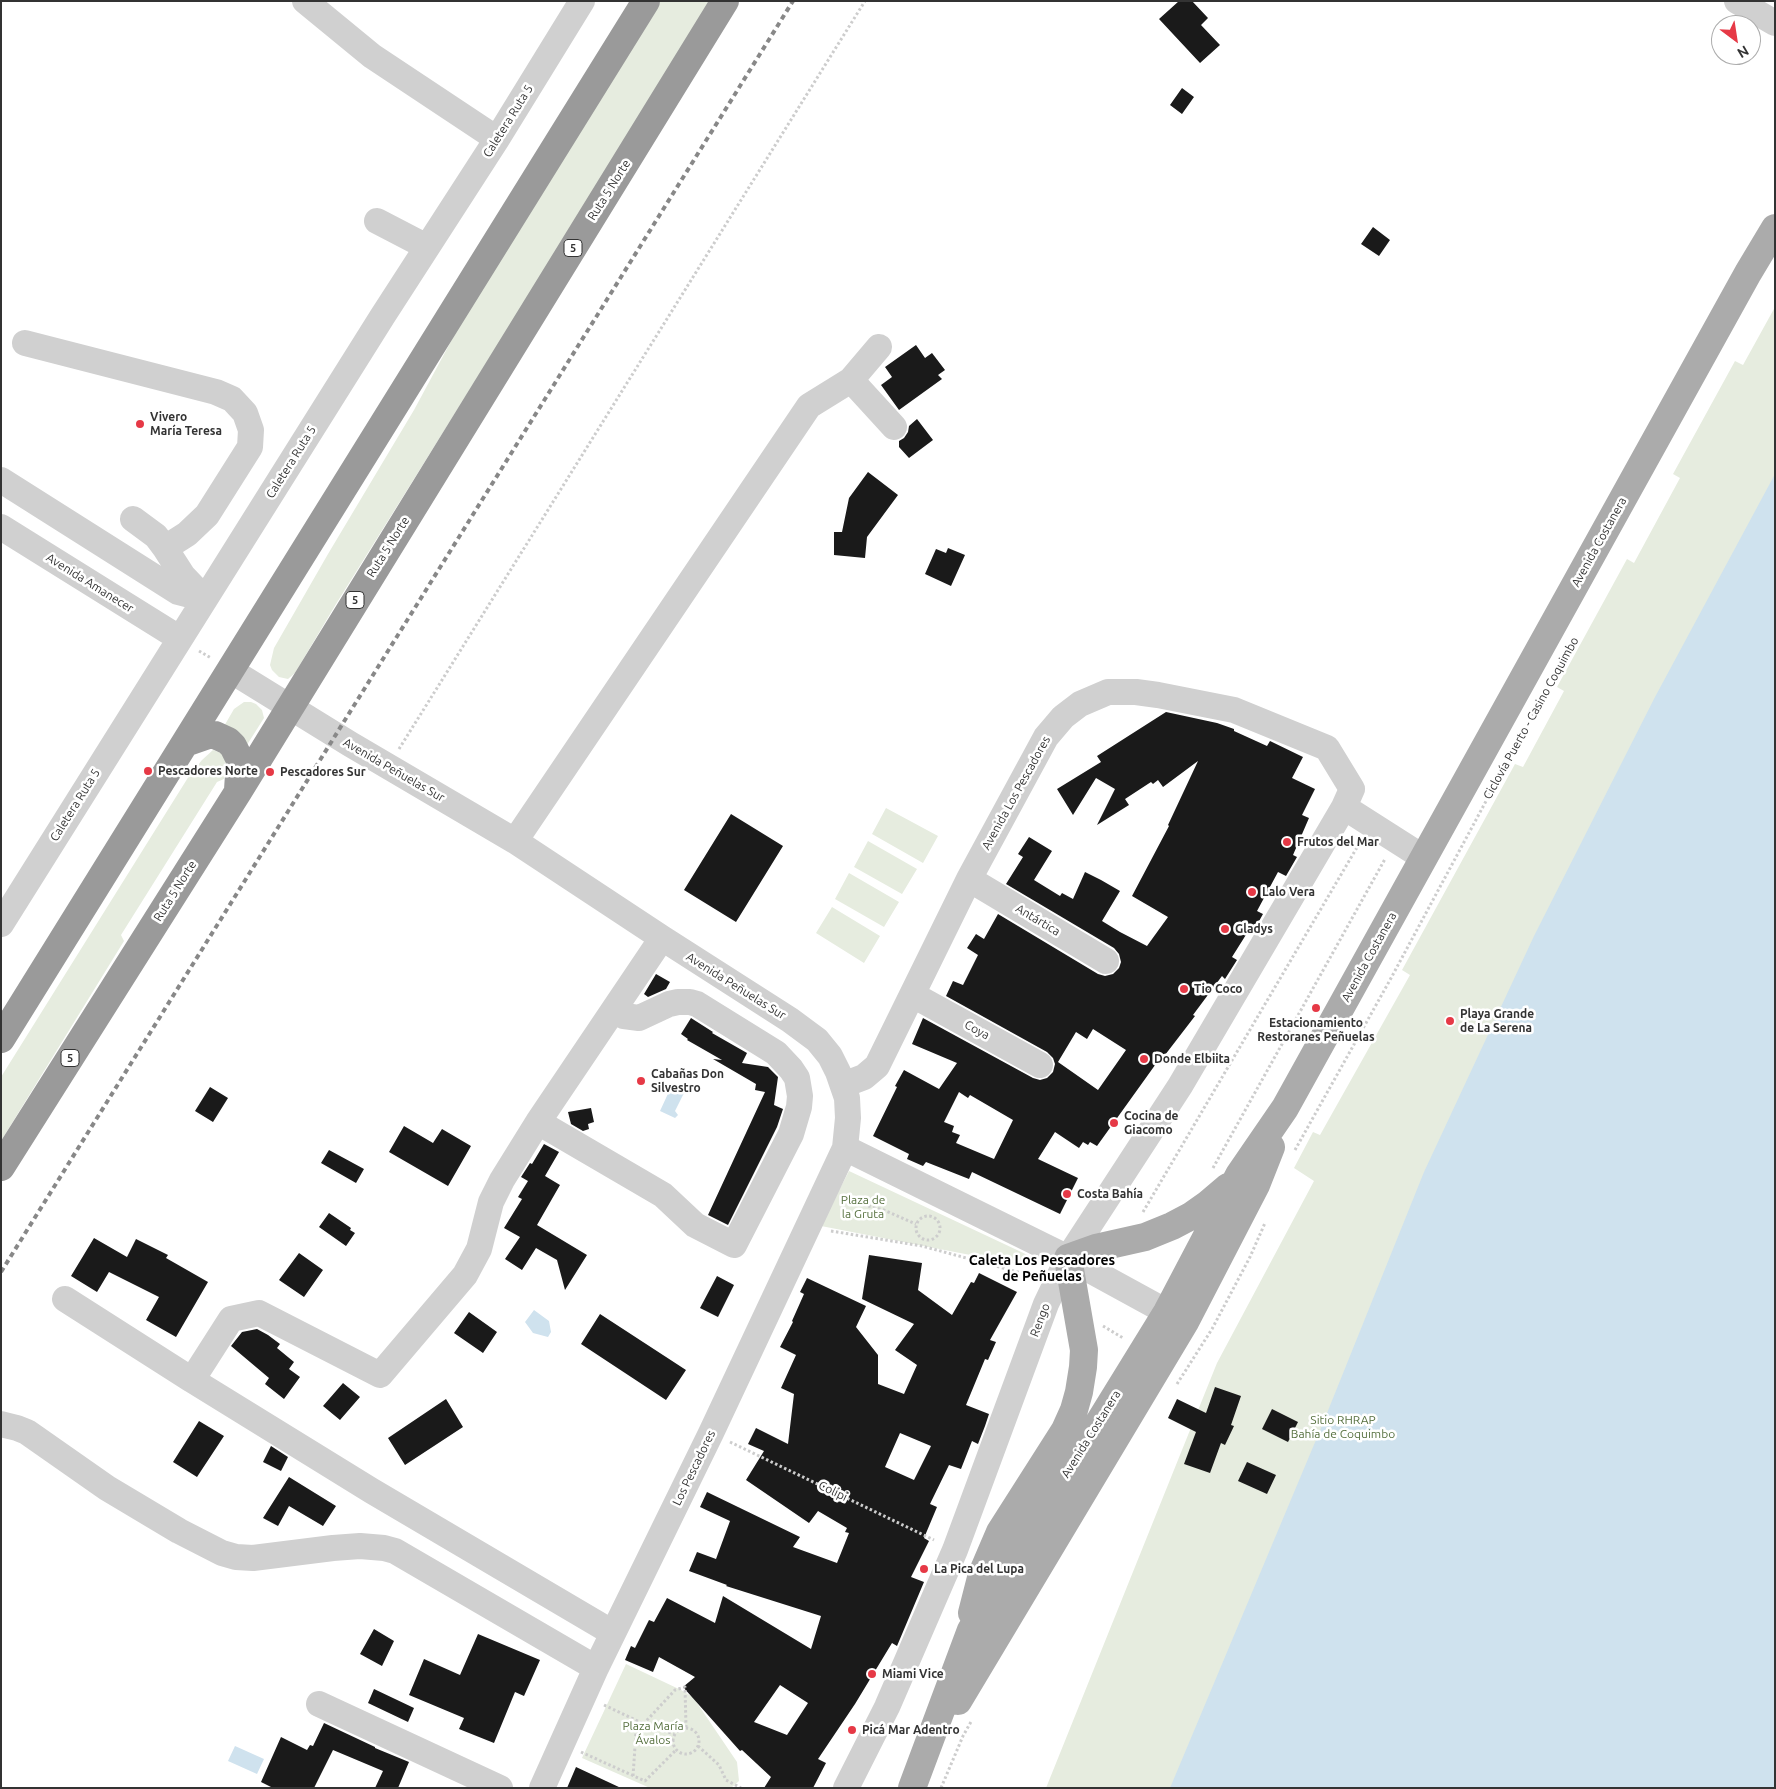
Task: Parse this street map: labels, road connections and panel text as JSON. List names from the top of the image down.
{
  "streets": {
    "highway": ["Ruta 5 Norte", "5"],
    "main road": ["Avenida Costanera"],
    "street": [
      "Caletera Ruta 5",
      "Avenida Amanecer",
      "Avenida Peñuelas Sur",
      "Avenida Los Pescadores",
      "Antártica",
      "Coya",
      "Rengo",
      "Los Pescadores"
    ],
    "path": ["Ciclovía Puerto - Casino Coquimbo", "Colipi"]
  },
  "crossings": [
    ["Caletera Ruta 5", "Avenida Amanecer"],
    ["Ruta 5 Norte", "Avenida Peñuelas Sur"],
    ["Avenida Peñuelas Sur", "Avenida Los Pescadores"],
    ["Avenida Peñuelas Sur", "Los Pescadores"],
    ["Avenida Los Pescadores", "Antártica"],
    ["Avenida Los Pescadores", "Coya"],
    ["Avenida Los Pescadores", "Rengo"],
    ["Rengo", "Colipi"],
    ["Los Pescadores", "Colipi"]
  ],
  "districts": ["Caleta Los Pescadores de Peñuelas"],
  "parks": ["Plaza de la Gruta", "Sitio RHRAP Bahía de Coquimbo", "Plaza María Ávalos"],
  "places": [
    "Vivero María Teresa",
    "Pescadores Norte",
    "Pescadores Sur",
    "Frutos del Mar",
    "Lalo Vera",
    "Gladys",
    "Tio Coco",
    "Estacionamiento Restoranes Peñuelas",
    "Playa Grande de La Serena",
    "Donde Elbiita",
    "Cabañas Don Silvestro",
    "Cocina de Giacomo",
    "Costa Bahía",
    "La Pica del Lupa",
    "Miami Vice",
    "Picá Mar Adentro"
  ],
  "north": "bottom right"
}
